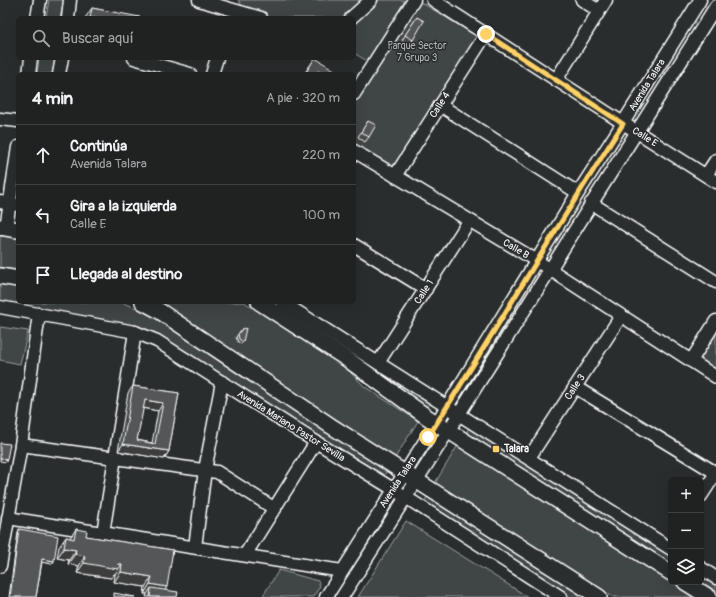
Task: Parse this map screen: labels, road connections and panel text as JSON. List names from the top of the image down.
{
  "streets": {
    "main road": ["Avenida Mariano Pastor Sevilla"],
    "street": [
      "Avenida Talara",
      "Calle 4",
      "Calle E",
      "Calle B",
      "Calle 1",
      "Calle 3"
    ]
  },
  "crossings": [
    ["Avenida Talara", "Calle E"],
    ["Avenida Talara", "Calle B"],
    ["Avenida Talara", "Avenida Mariano Pastor Sevilla"],
    ["Calle 4", "Calle E"],
    ["Calle 4", "Calle B"],
    ["Calle B", "Calle 1"],
    ["Calle B", "Calle 3"]
  ],
  "parks": ["Parque Sector 7 Grupo 3"],
  "places": {
    "transit": ["Talara"]
  },
  "page": {
    "search": "Buscar aquí",
    "heading": ["4 min", "A pie · 320 m"],
    "list": [
      ["Continúa", "Avenida Talara", "220 m"],
      ["Gira a la izquierda", "Calle E", "100 m"],
      "Llegada al destino"
    ],
    "map_buttons": ["+", "−"]
  }
}
